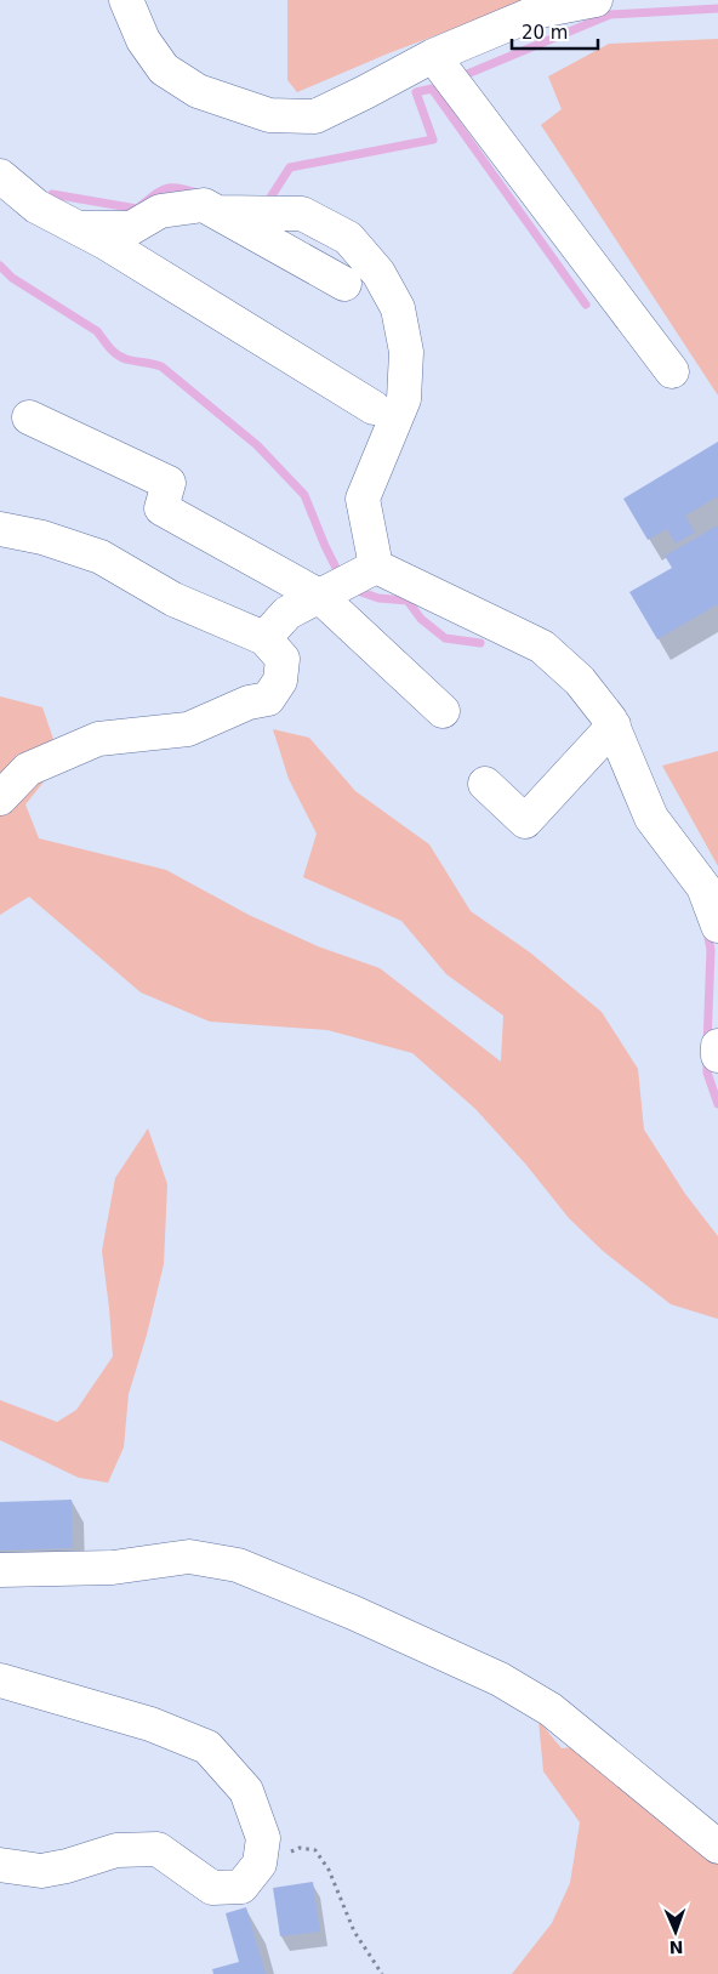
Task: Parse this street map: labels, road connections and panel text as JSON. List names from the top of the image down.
{
  "scale_bar": "20 m",
  "north": "bottom"
}
